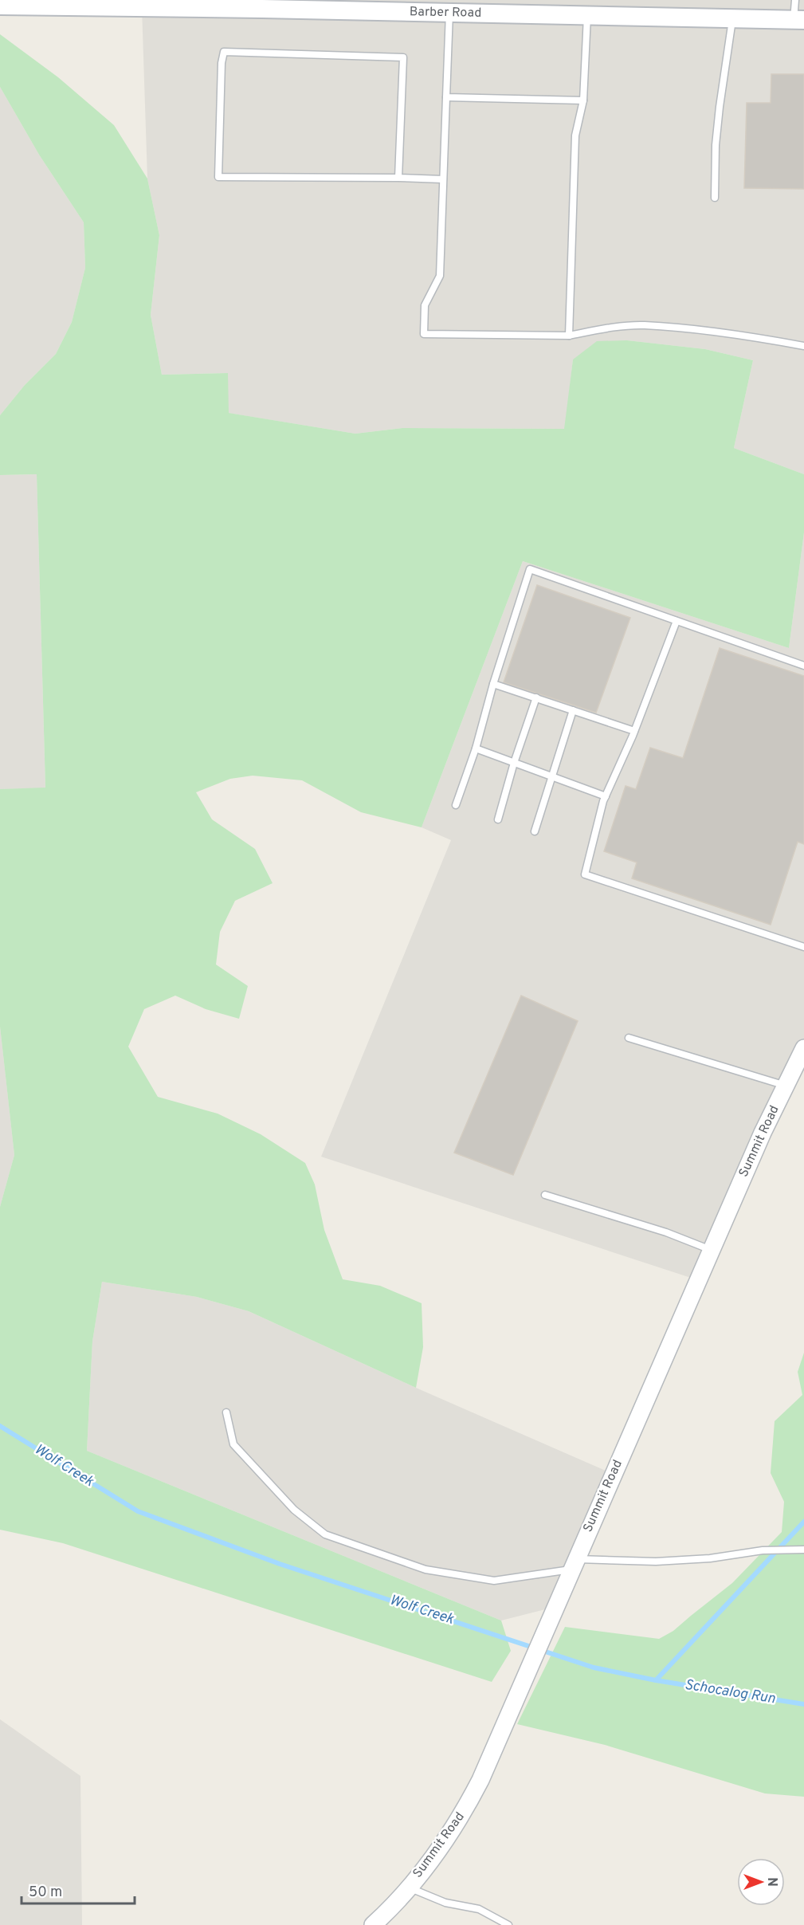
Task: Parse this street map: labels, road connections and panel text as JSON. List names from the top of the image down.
{
  "streets": {
    "main road": ["Barber Road"],
    "street": ["Summit Road"]
  },
  "water": ["Wolf Creek", "Schocalog Run"],
  "scale_bar": "50 m",
  "north": "right"
}
